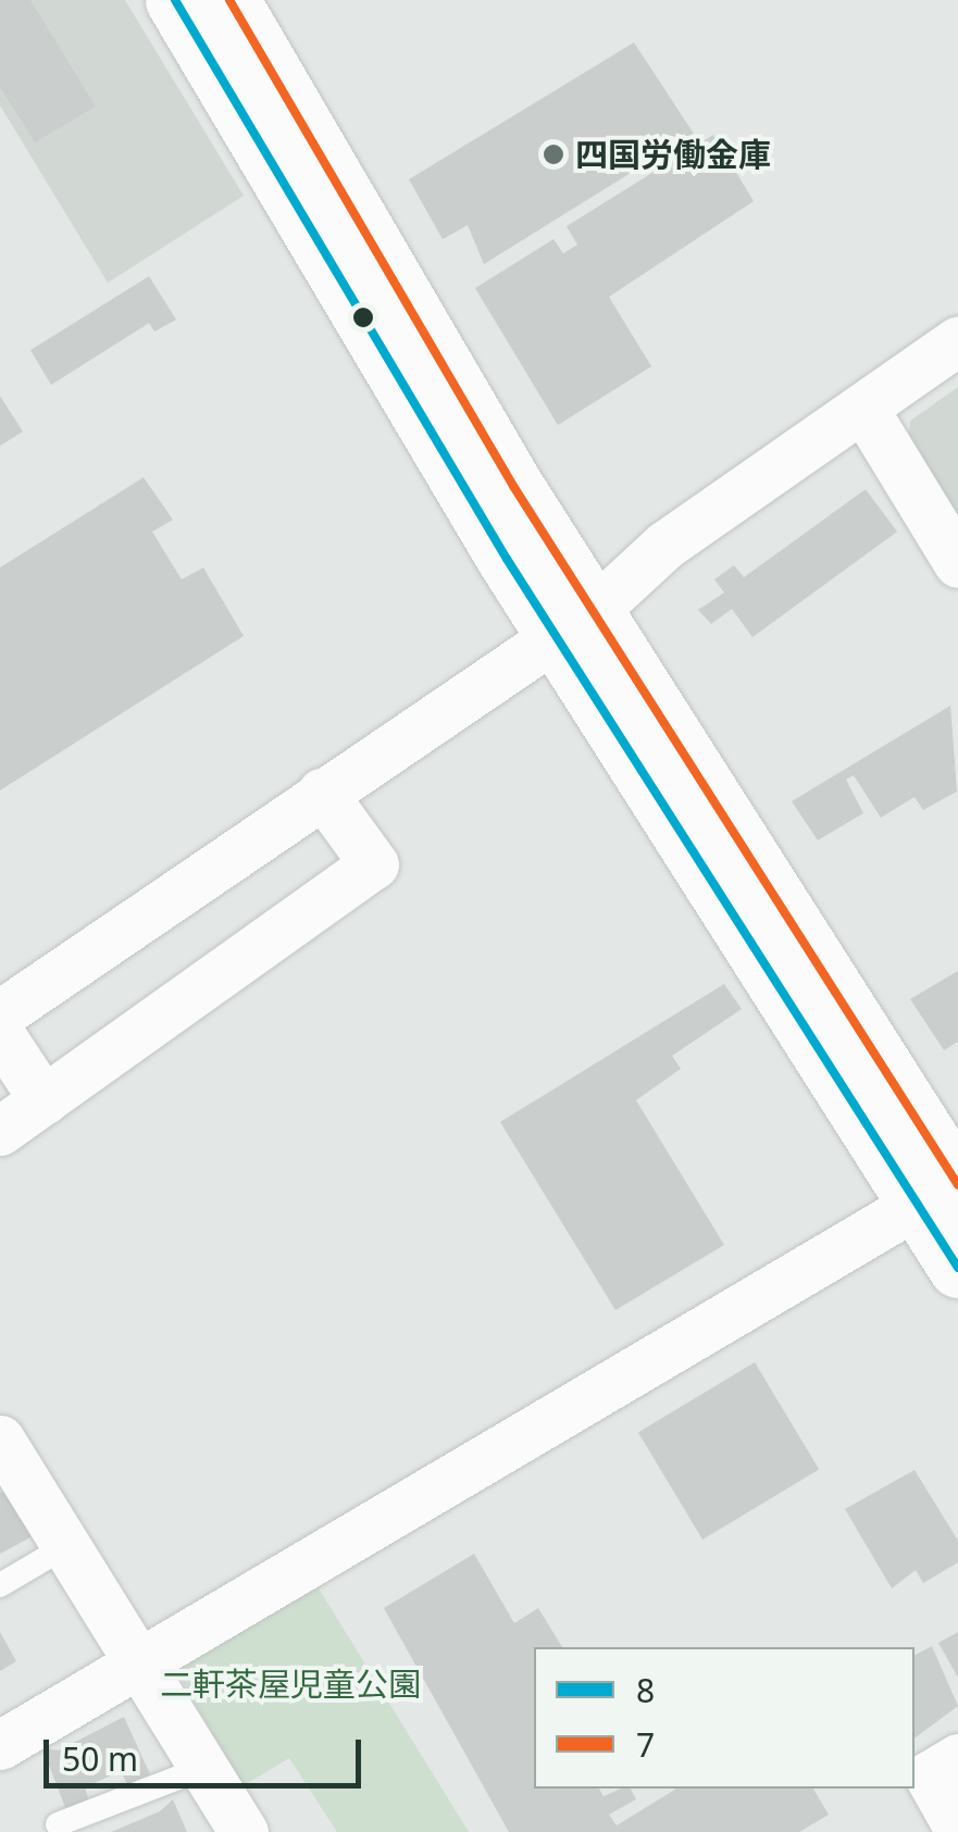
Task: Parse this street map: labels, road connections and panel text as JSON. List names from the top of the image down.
{
  "parks": ["二軒茶屋児童公園"],
  "places": ["四国労働金庫"],
  "lines": ["transit line 8", "transit line 7"],
  "legend": ["8", "7"],
  "scale_bar": "50 m"
}
